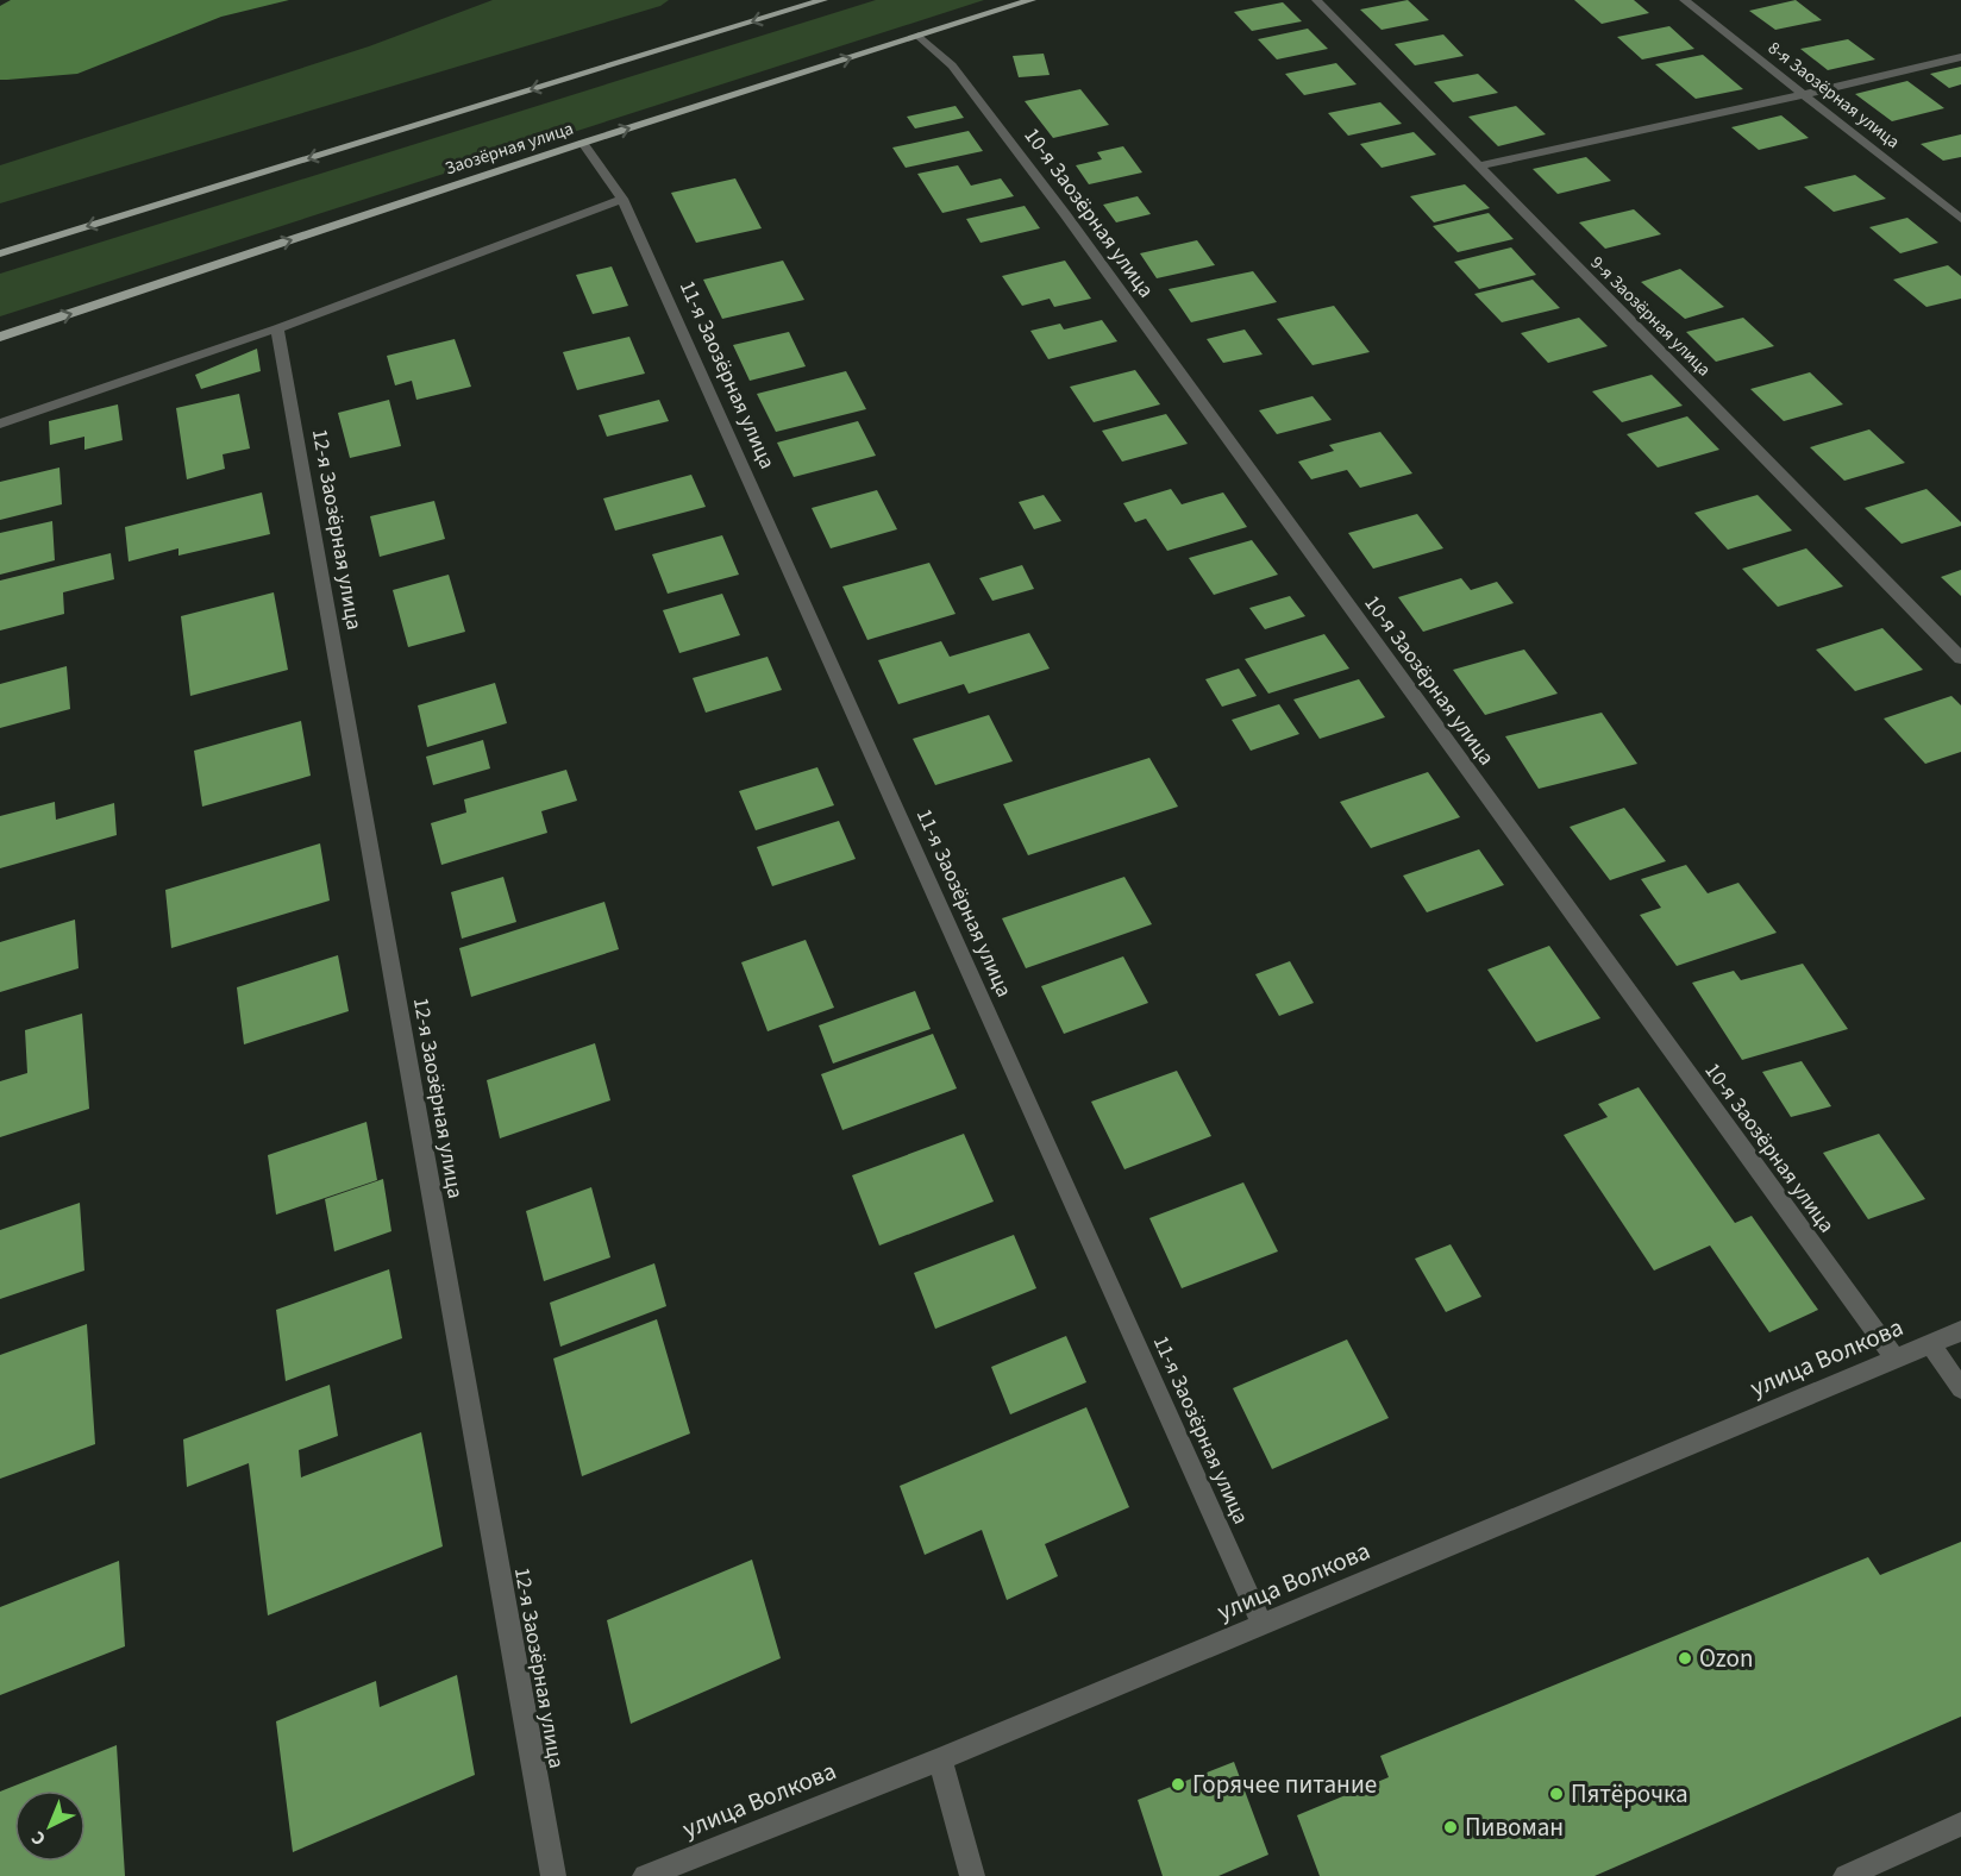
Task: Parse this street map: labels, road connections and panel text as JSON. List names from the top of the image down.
{
  "streets": {
    "main road": ["Заозёрная улица"],
    "street": [
      "8-я Заозёрная улица",
      "10-я Заозёрная улица",
      "9-я Заозёрная улица",
      "11-я Заозёрная улица",
      "12-я Заозёрная улица",
      "улица Волкова"
    ]
  },
  "crossings": [
    ["Заозёрная улица", "10-я Заозёрная улица"],
    ["Заозёрная улица", "11-я Заозёрная улица"],
    ["10-я Заозёрная улица", "улица Волкова"],
    ["11-я Заозёрная улица", "улица Волкова"]
  ],
  "places": [
    "Ozon",
    "Горячее питание",
    "Пятёрочка",
    "Пивоман"
  ],
  "north": "bottom left"
}
